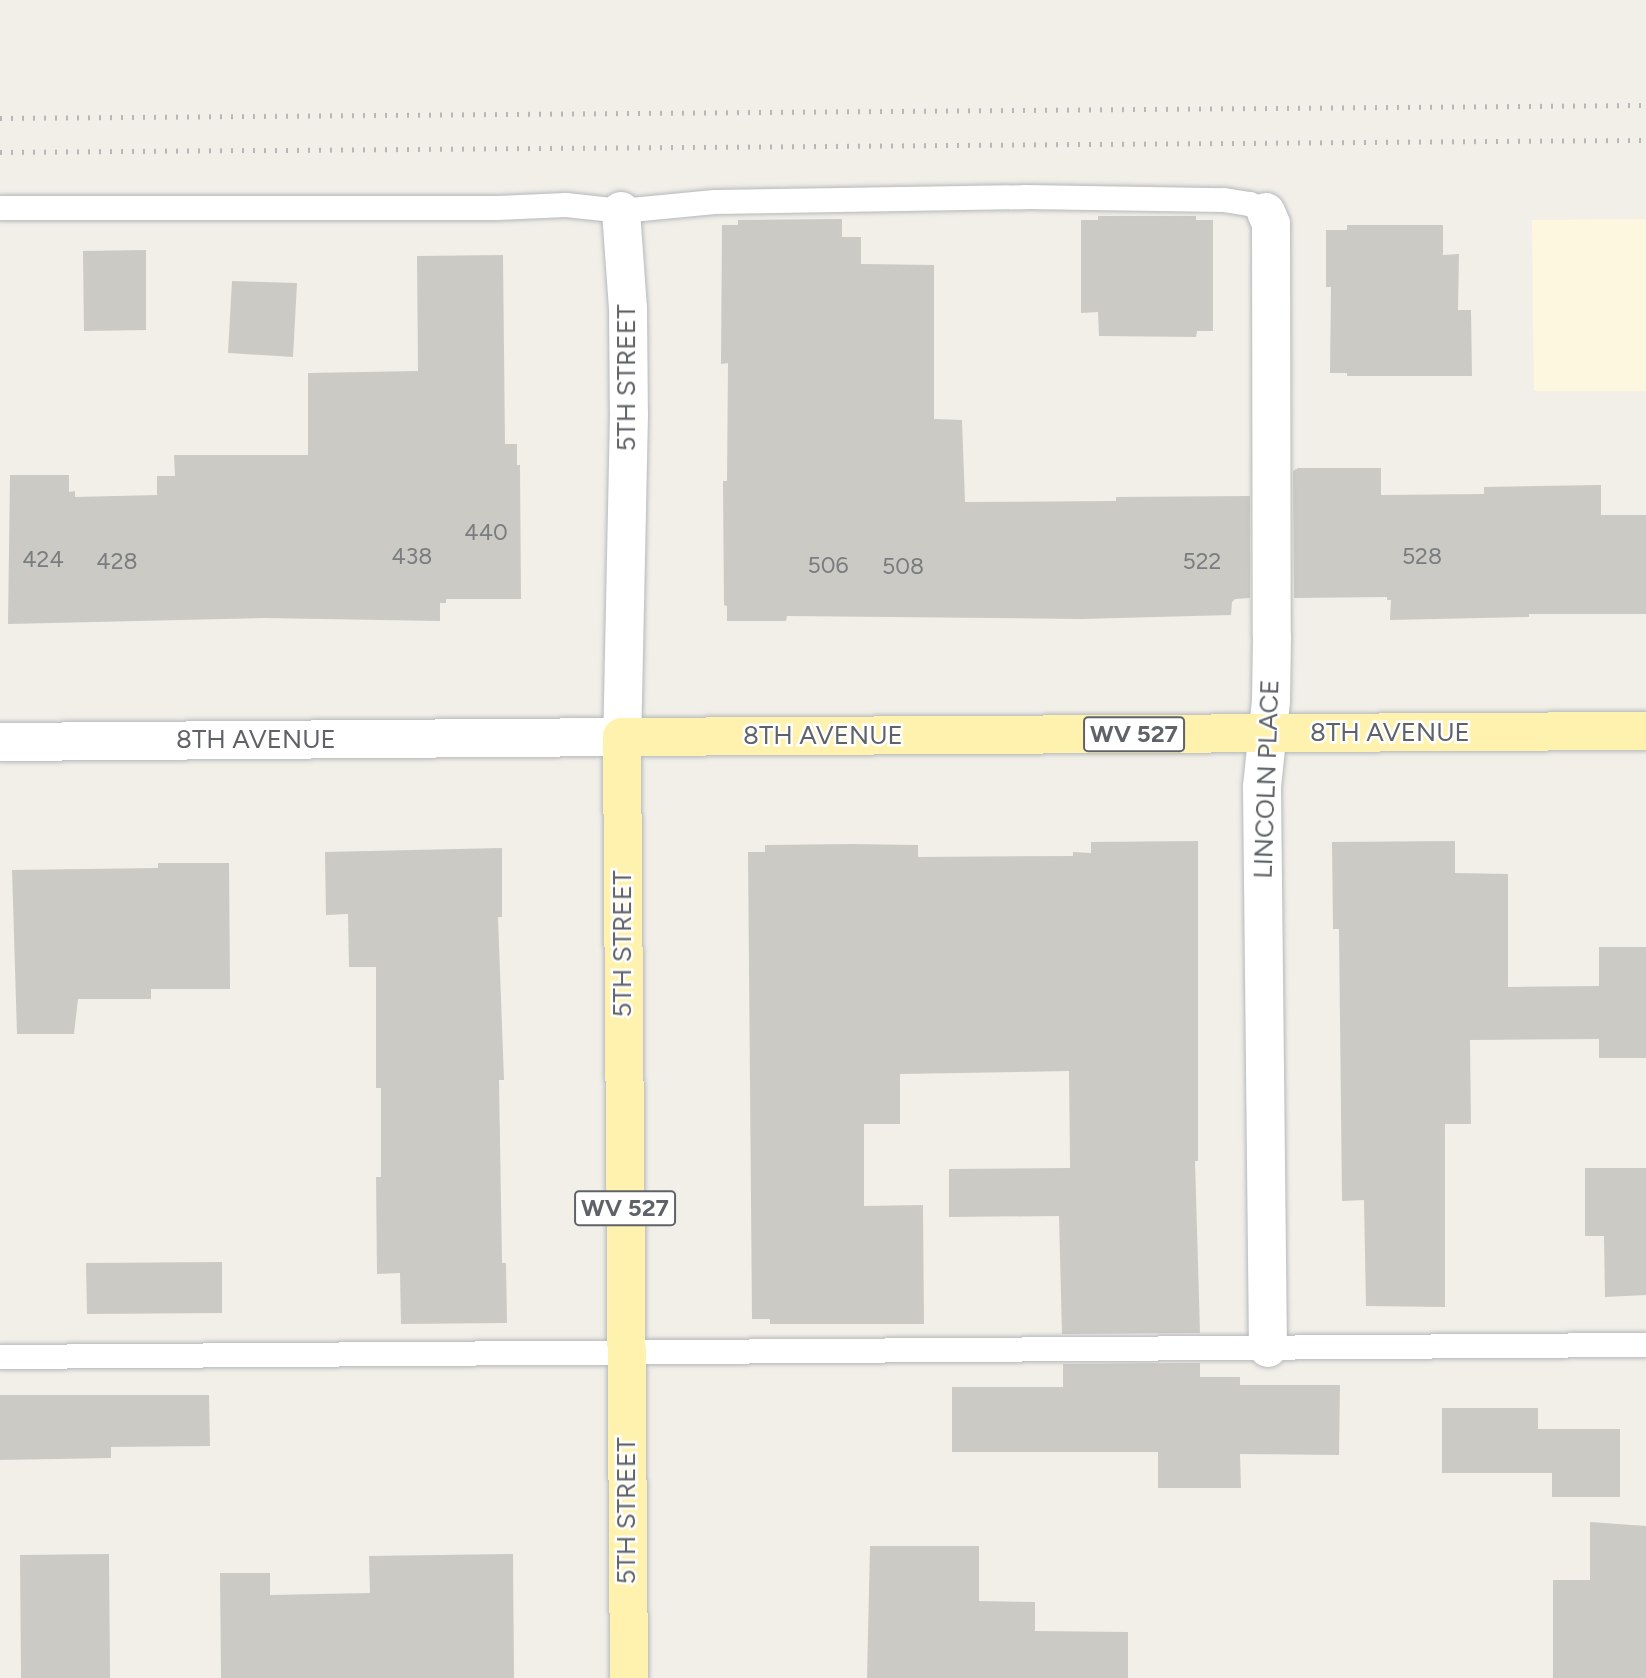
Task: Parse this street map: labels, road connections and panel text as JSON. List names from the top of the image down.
{
  "streets": {
    "main road": ["5TH STREET", "8TH AVENUE", "WV 527"],
    "street": ["LINCOLN PLACE"]
  },
  "crossings": [
    ["5TH STREET", "8TH AVENUE"],
    ["8TH AVENUE", "LINCOLN PLACE"]
  ],
  "house_numbers": [
    "440",
    "438",
    "528",
    "424",
    "428",
    "522",
    "506",
    "508"
  ]
}
